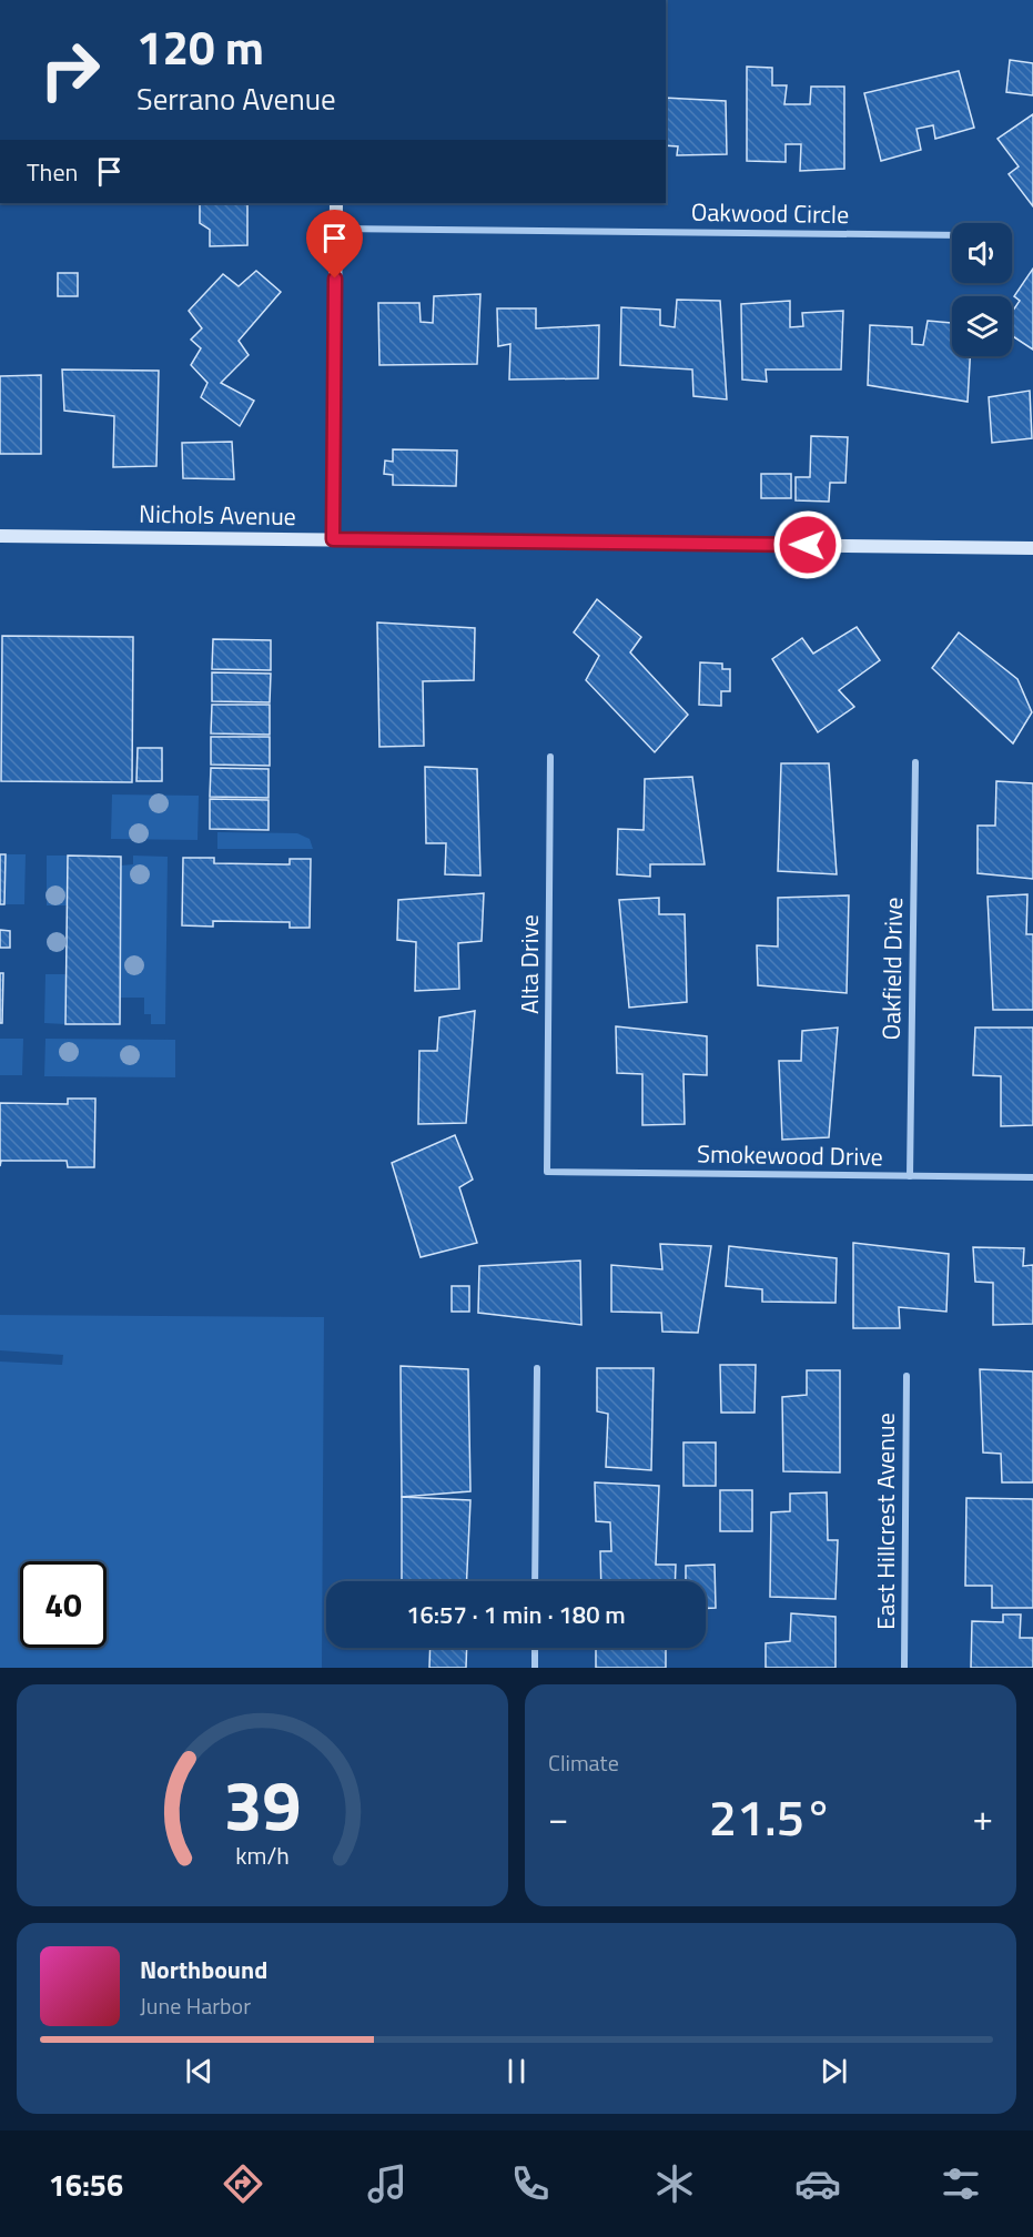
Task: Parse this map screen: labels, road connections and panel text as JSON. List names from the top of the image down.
{
  "streets": {
    "street": [
      "Oakwood Circle",
      "Nichols Avenue",
      "Alta Drive",
      "Oakfield Drive",
      "Smokewood Drive",
      "East Hillcrest Avenue"
    ]
  },
  "crossings": [
    ["Alta Drive", "Smokewood Drive"],
    ["Oakfield Drive", "Smokewood Drive"]
  ],
  "page": {
    "turn": ["120 m", "Serrano Avenue"],
    "then": "Then",
    "limit": "40",
    "trip": "16:57 · 1 min · 180 m",
    "tile": "Climate",
    "heat": ["−", "21.5°", "+"],
    "song": ["Northbound", "June Harbor"],
    "tabs": "16:56",
    "gauge": ["39", "km/h"]
  }
}
